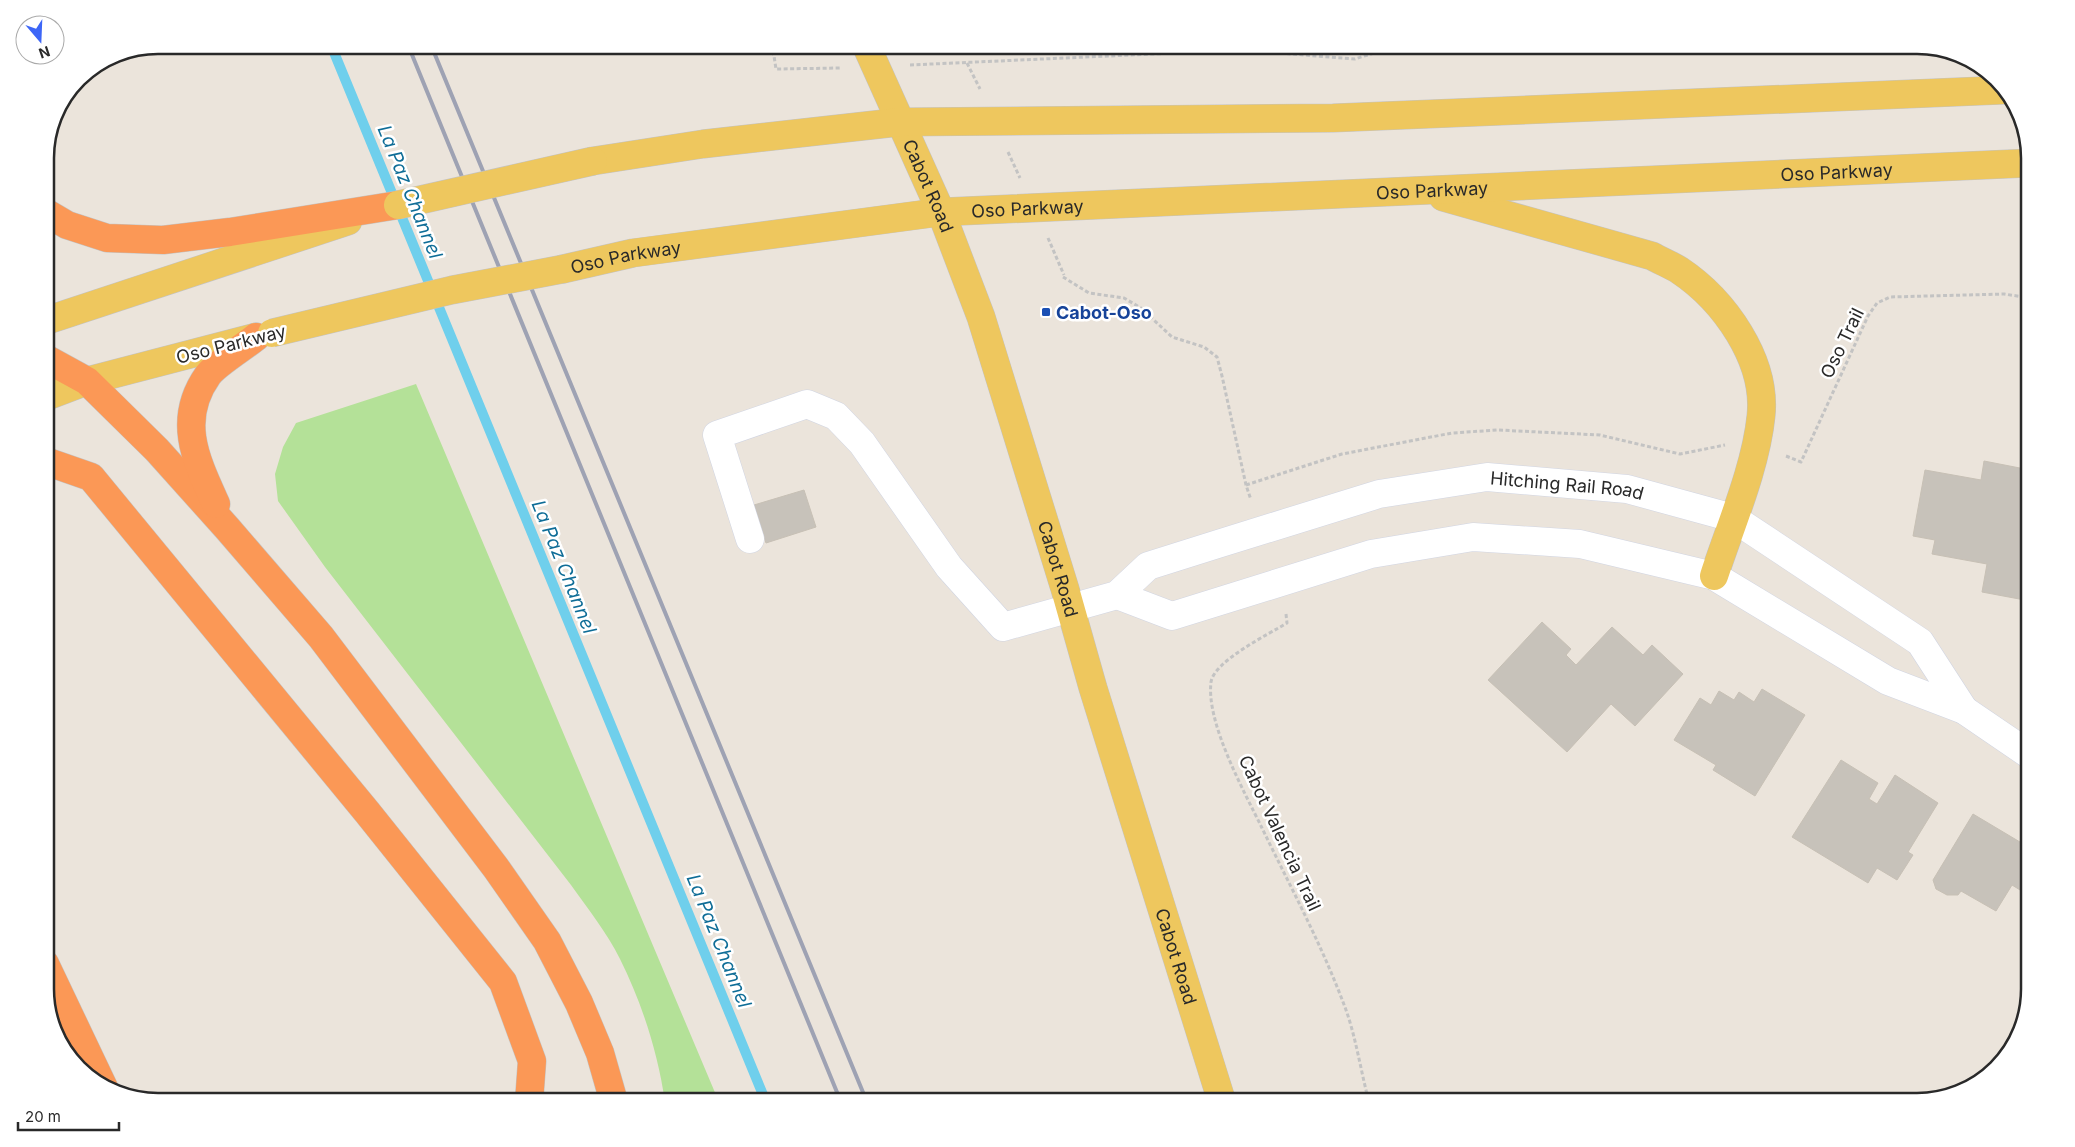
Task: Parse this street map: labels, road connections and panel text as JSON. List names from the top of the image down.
{
  "streets": {
    "main road": ["Oso Parkway", "Cabot Road"],
    "street": ["Hitching Rail Road"],
    "path": ["Oso Trail", "Cabot Valencia Trail"]
  },
  "crossings": [
    ["Oso Parkway", "Cabot Road"],
    ["Cabot Road", "Hitching Rail Road"]
  ],
  "water": ["La Paz Channel"],
  "places": {
    "transit": ["Cabot-Oso"]
  },
  "scale_bar": "20 m",
  "north": "bottom"
}
